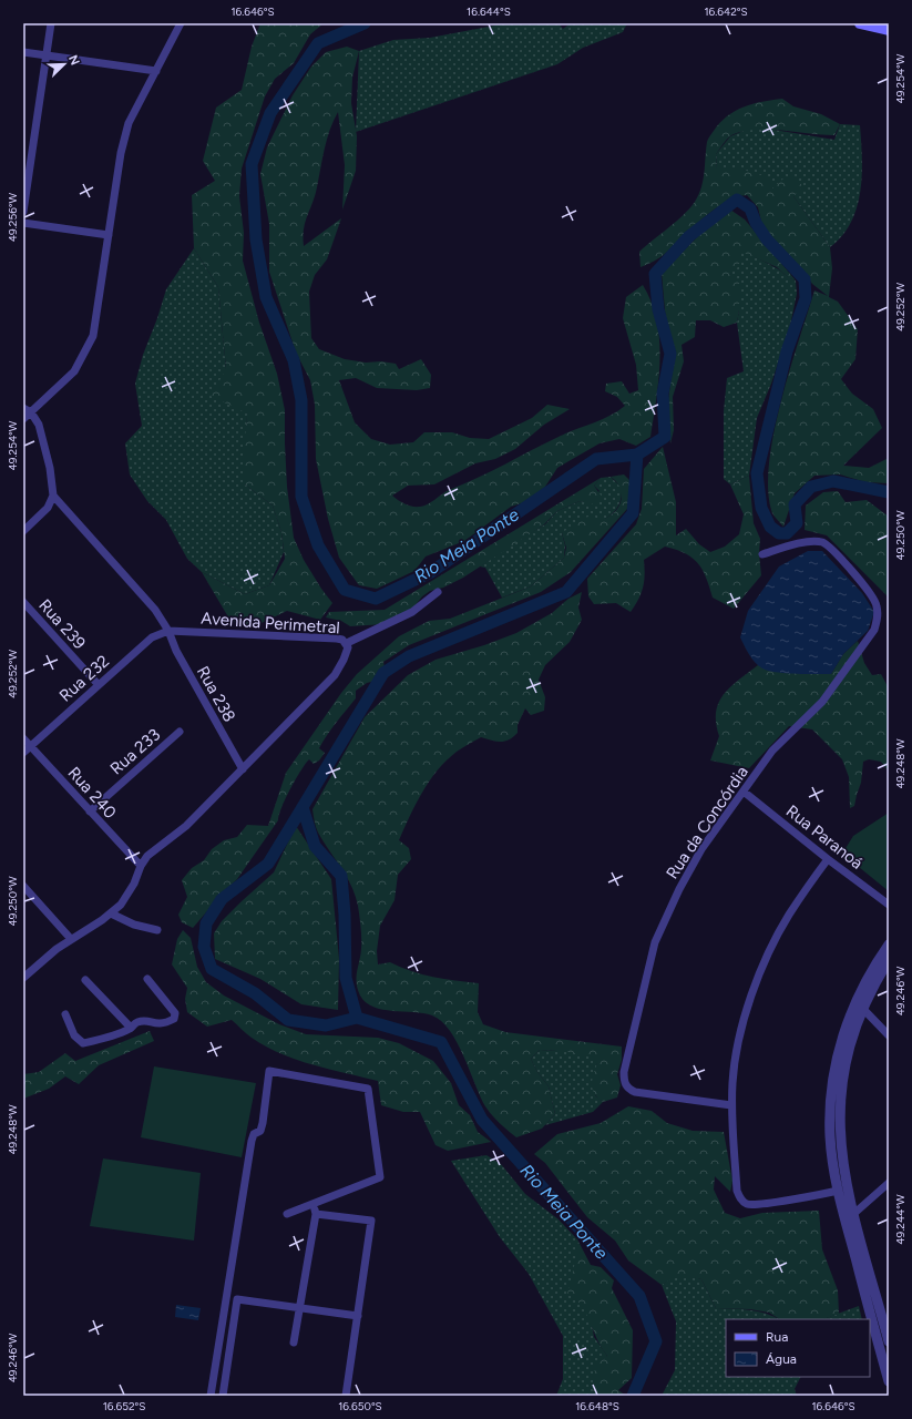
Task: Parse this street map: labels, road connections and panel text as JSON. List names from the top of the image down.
{
  "streets": {
    "street": [
      "Avenida Perimetral",
      "Rua 239",
      "Rua 232",
      "Rua 238",
      "Rua 233",
      "Rua 240",
      "Rua da Concórdia",
      "Rua Paranoá"
    ]
  },
  "crossings": [
    ["Avenida Perimetral", "Rua 232"],
    ["Avenida Perimetral", "Rua 238"],
    ["Avenida Perimetral", "Rua 240"],
    ["Rua 239", "Rua 232"],
    ["Rua 232", "Rua 238"],
    ["Rua 232", "Rua 240"],
    ["Rua 233", "Rua 240"],
    ["Rua da Concórdia", "Rua Paranoá"]
  ],
  "water": ["Rio Meia Ponte"],
  "legend": ["Rua", "Água"],
  "north": "top right",
  "coordinates": [
    "16.646°S",
    "16.644°S",
    "16.642°S",
    "49.254°W",
    "49.256°W",
    "49.252°W",
    "49.250°W",
    "49.248°W",
    "49.246°W",
    "49.244°W",
    "16.652°S",
    "16.650°S",
    "16.648°S"
  ]
}
